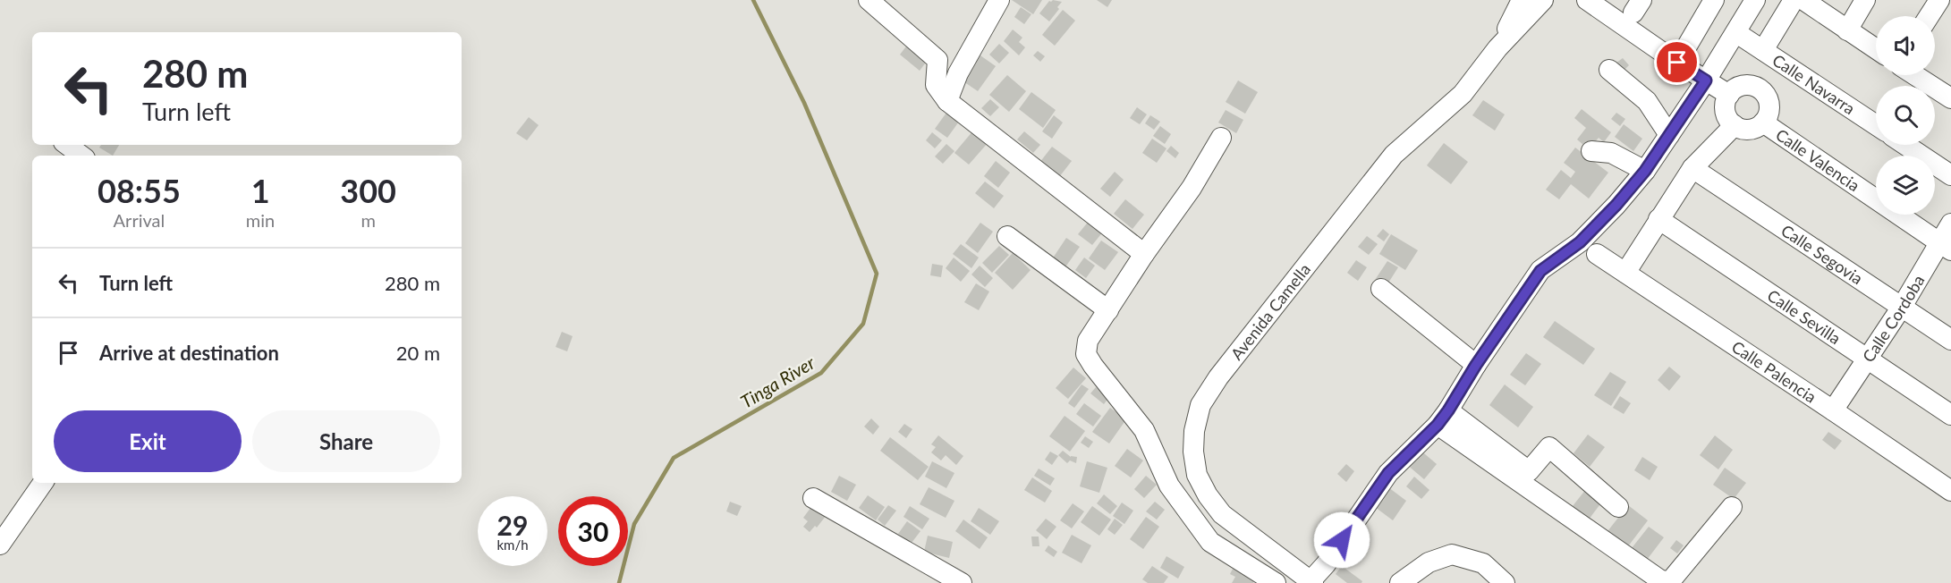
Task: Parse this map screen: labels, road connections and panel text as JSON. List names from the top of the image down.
{
  "streets": {
    "street": [
      "Calle Navarra",
      "Calle Valencia",
      "Calle Segovia",
      "Avenida Camella",
      "Calle Sevilla",
      "Calle Cordoba",
      "Calle Palencia"
    ]
  },
  "crossings": [
    ["Calle Valencia", "Calle Cordoba"],
    ["Calle Segovia", "Calle Cordoba"],
    ["Calle Sevilla", "Calle Cordoba"],
    ["Calle Cordoba", "Calle Palencia"]
  ],
  "water": ["Tinga River"],
  "page": {
    "turn": ["280 m", "Turn left"],
    "eta": [
      "08:55",
      "Arrival",
      "1",
      "min",
      "300",
      "m"
    ],
    "list": [
      {
        "name": "Turn left",
        "value": "280 m"
      },
      {
        "name": "Arrive at destination",
        "value": "20 m"
      }
    ],
    "buttons": ["Exit", "Share"],
    "speed": "29 km/h",
    "limit": "30"
  }
}
